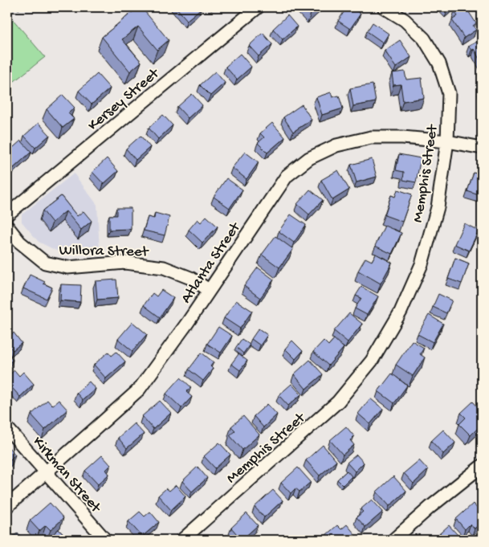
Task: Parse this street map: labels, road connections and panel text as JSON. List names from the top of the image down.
{
  "streets": {
    "street": [
      "Kersey Street",
      "Memphis Street",
      "Willora Street",
      "Atlanta Street",
      "Kirkman Street"
    ]
  },
  "crossings": [
    ["Memphis Street", "Atlanta Street"],
    ["Willora Street", "Atlanta Street"],
    ["Atlanta Street", "Kirkman Street"]
  ]
}
